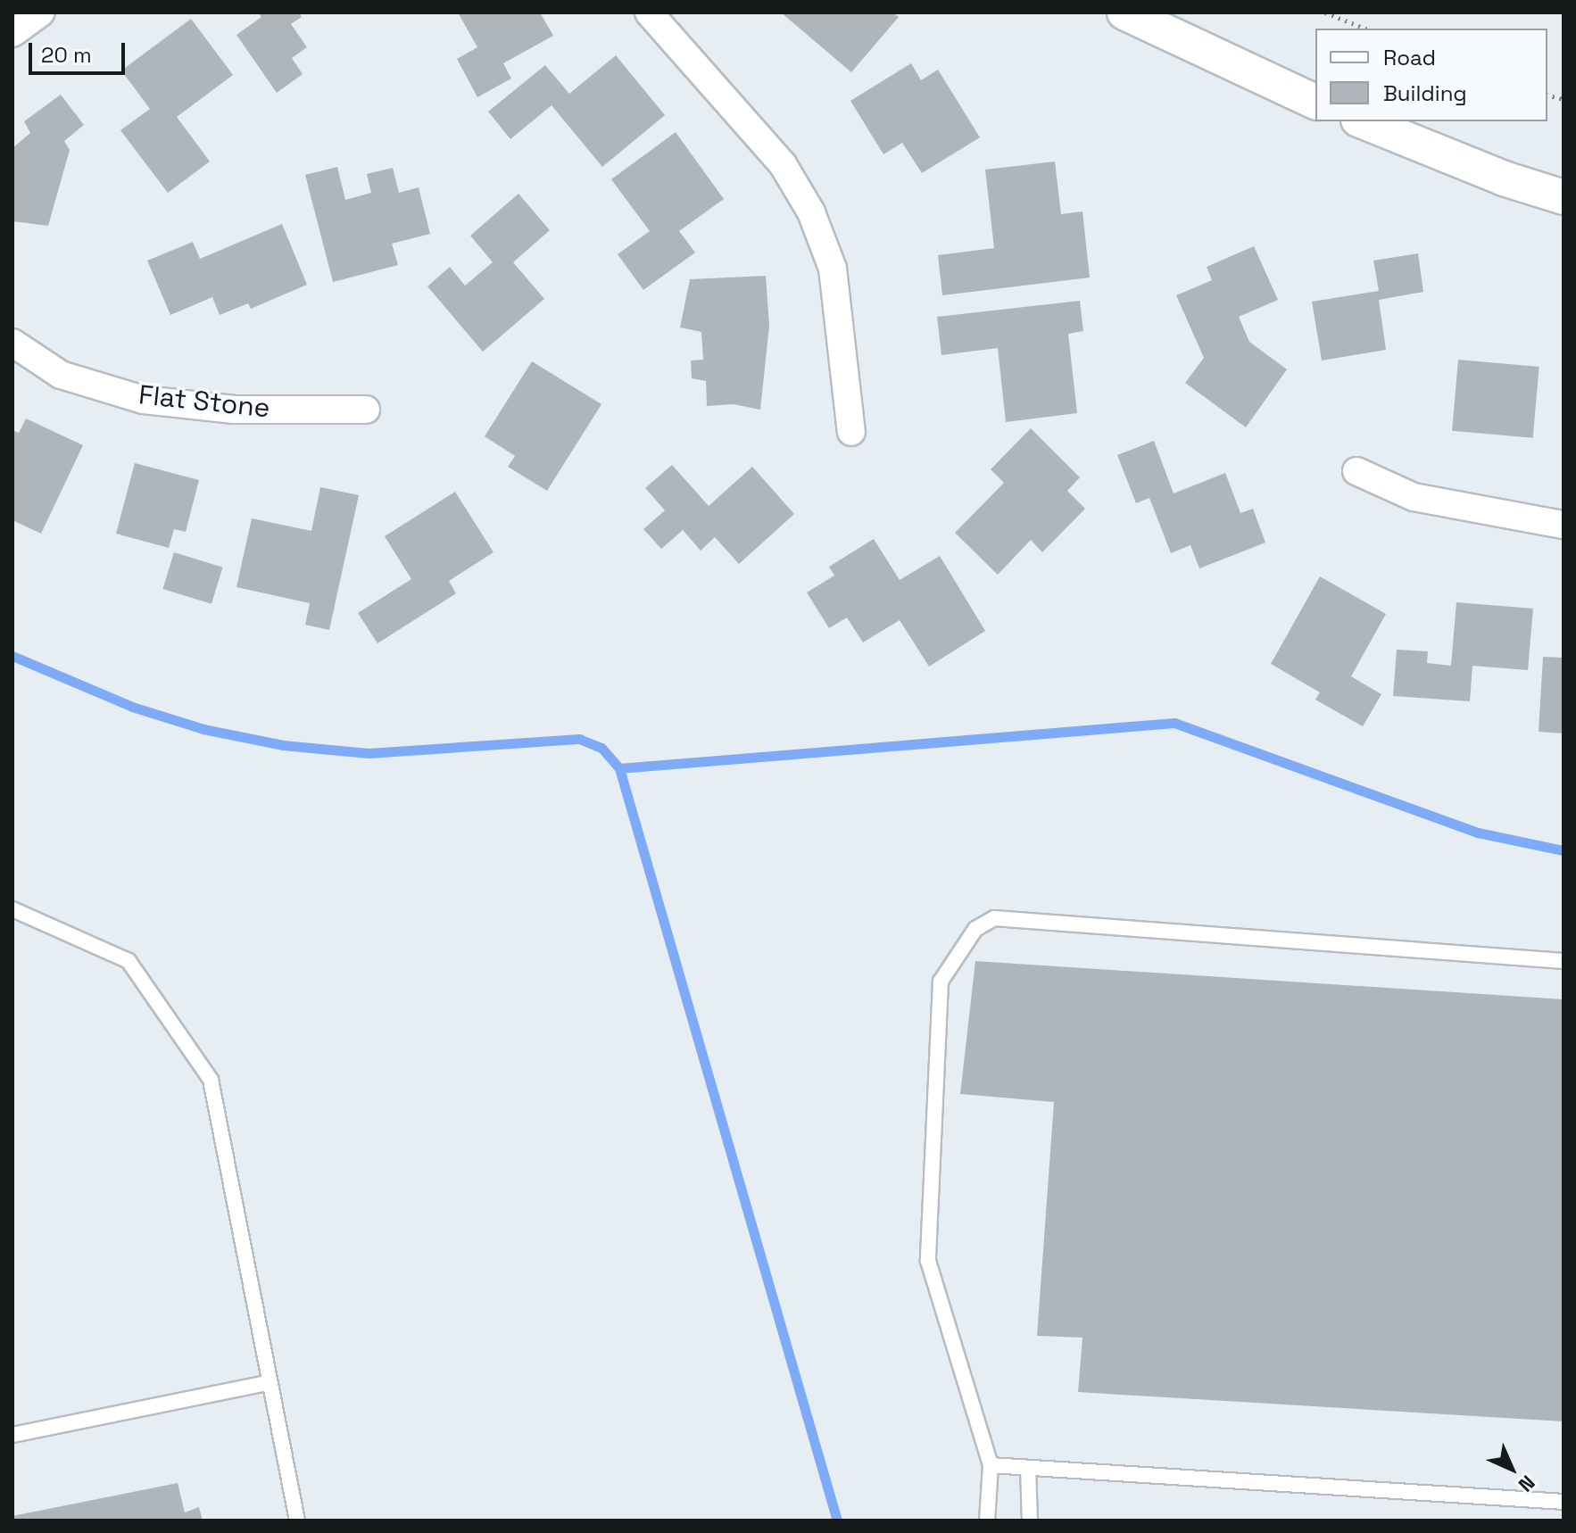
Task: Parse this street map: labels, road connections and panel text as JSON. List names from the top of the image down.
{
  "streets": {
    "street": ["Flat Stone"]
  },
  "legend": ["Road", "Building"],
  "scale_bar": "20 m",
  "north": "bottom right"
}
